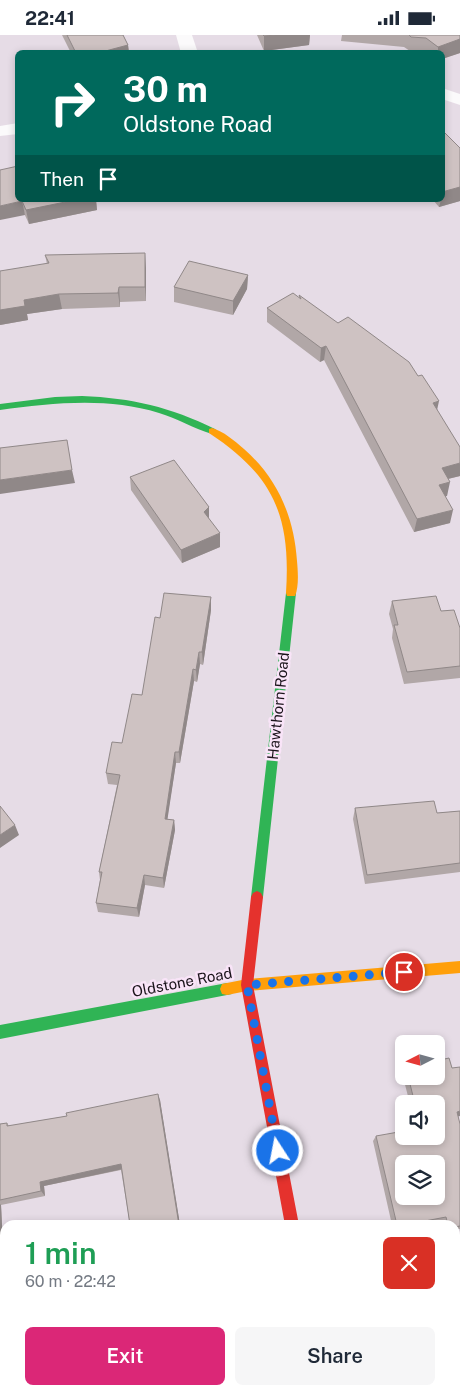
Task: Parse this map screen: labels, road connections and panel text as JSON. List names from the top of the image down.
{
  "streets": {
    "street": ["Hawthorn Road", "Oldstone Road"]
  },
  "crossings": [
    ["Hawthorn Road", "Oldstone Road"]
  ],
  "north": "left",
  "page": {
    "status": "22:41",
    "turn": ["30 m", "Oldstone Road"],
    "then": "Then",
    "heading": ["1 min", "60 m · 22:42"],
    "buttons": ["Exit", "Share"]
  }
}
